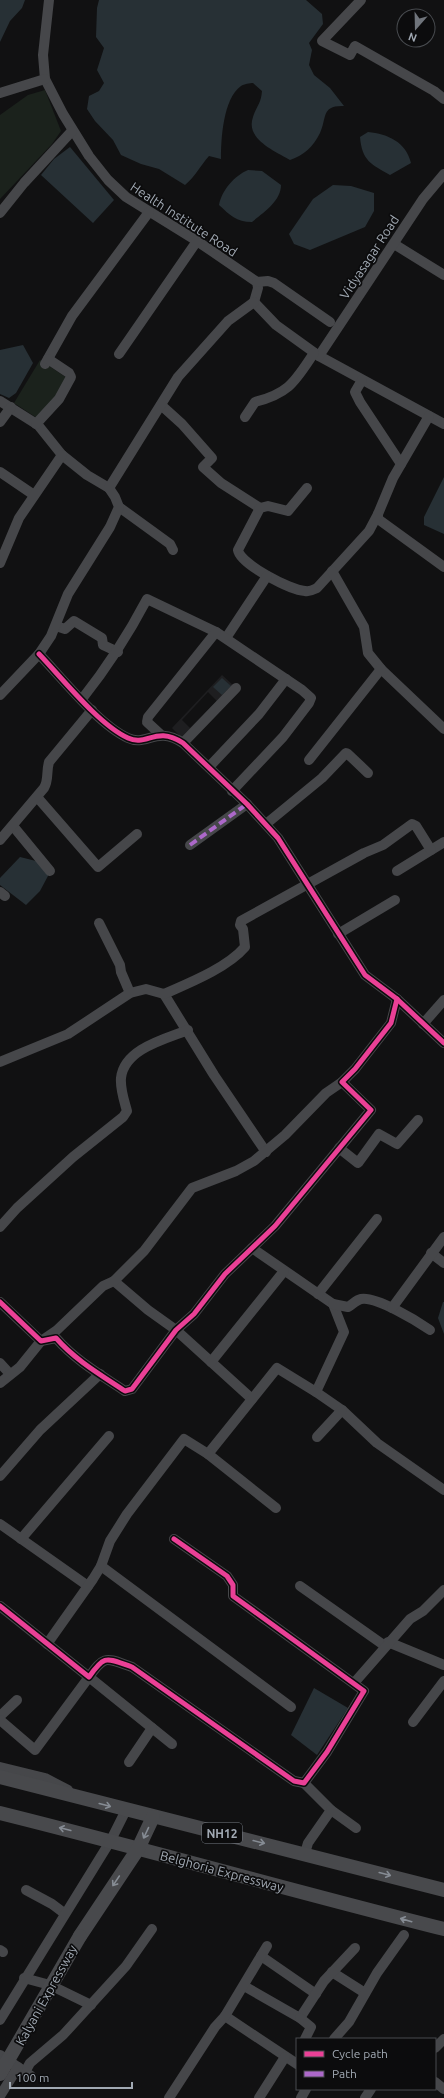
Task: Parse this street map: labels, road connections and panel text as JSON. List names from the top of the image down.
{
  "streets": {
    "highway": ["NH12", "Belghoria Expressway", "Kalyani Expressway"],
    "street": ["Health Institute Road", "Vidyasagar Road"]
  },
  "crossings": [
    ["NH12", "Kalyani Expressway"],
    ["Belghoria Expressway", "Kalyani Expressway"]
  ],
  "one_way": ["Kalyani Expressway"],
  "legend": ["Cycle path", "Path"],
  "scale_bar": "100 m",
  "north": "bottom"
}
